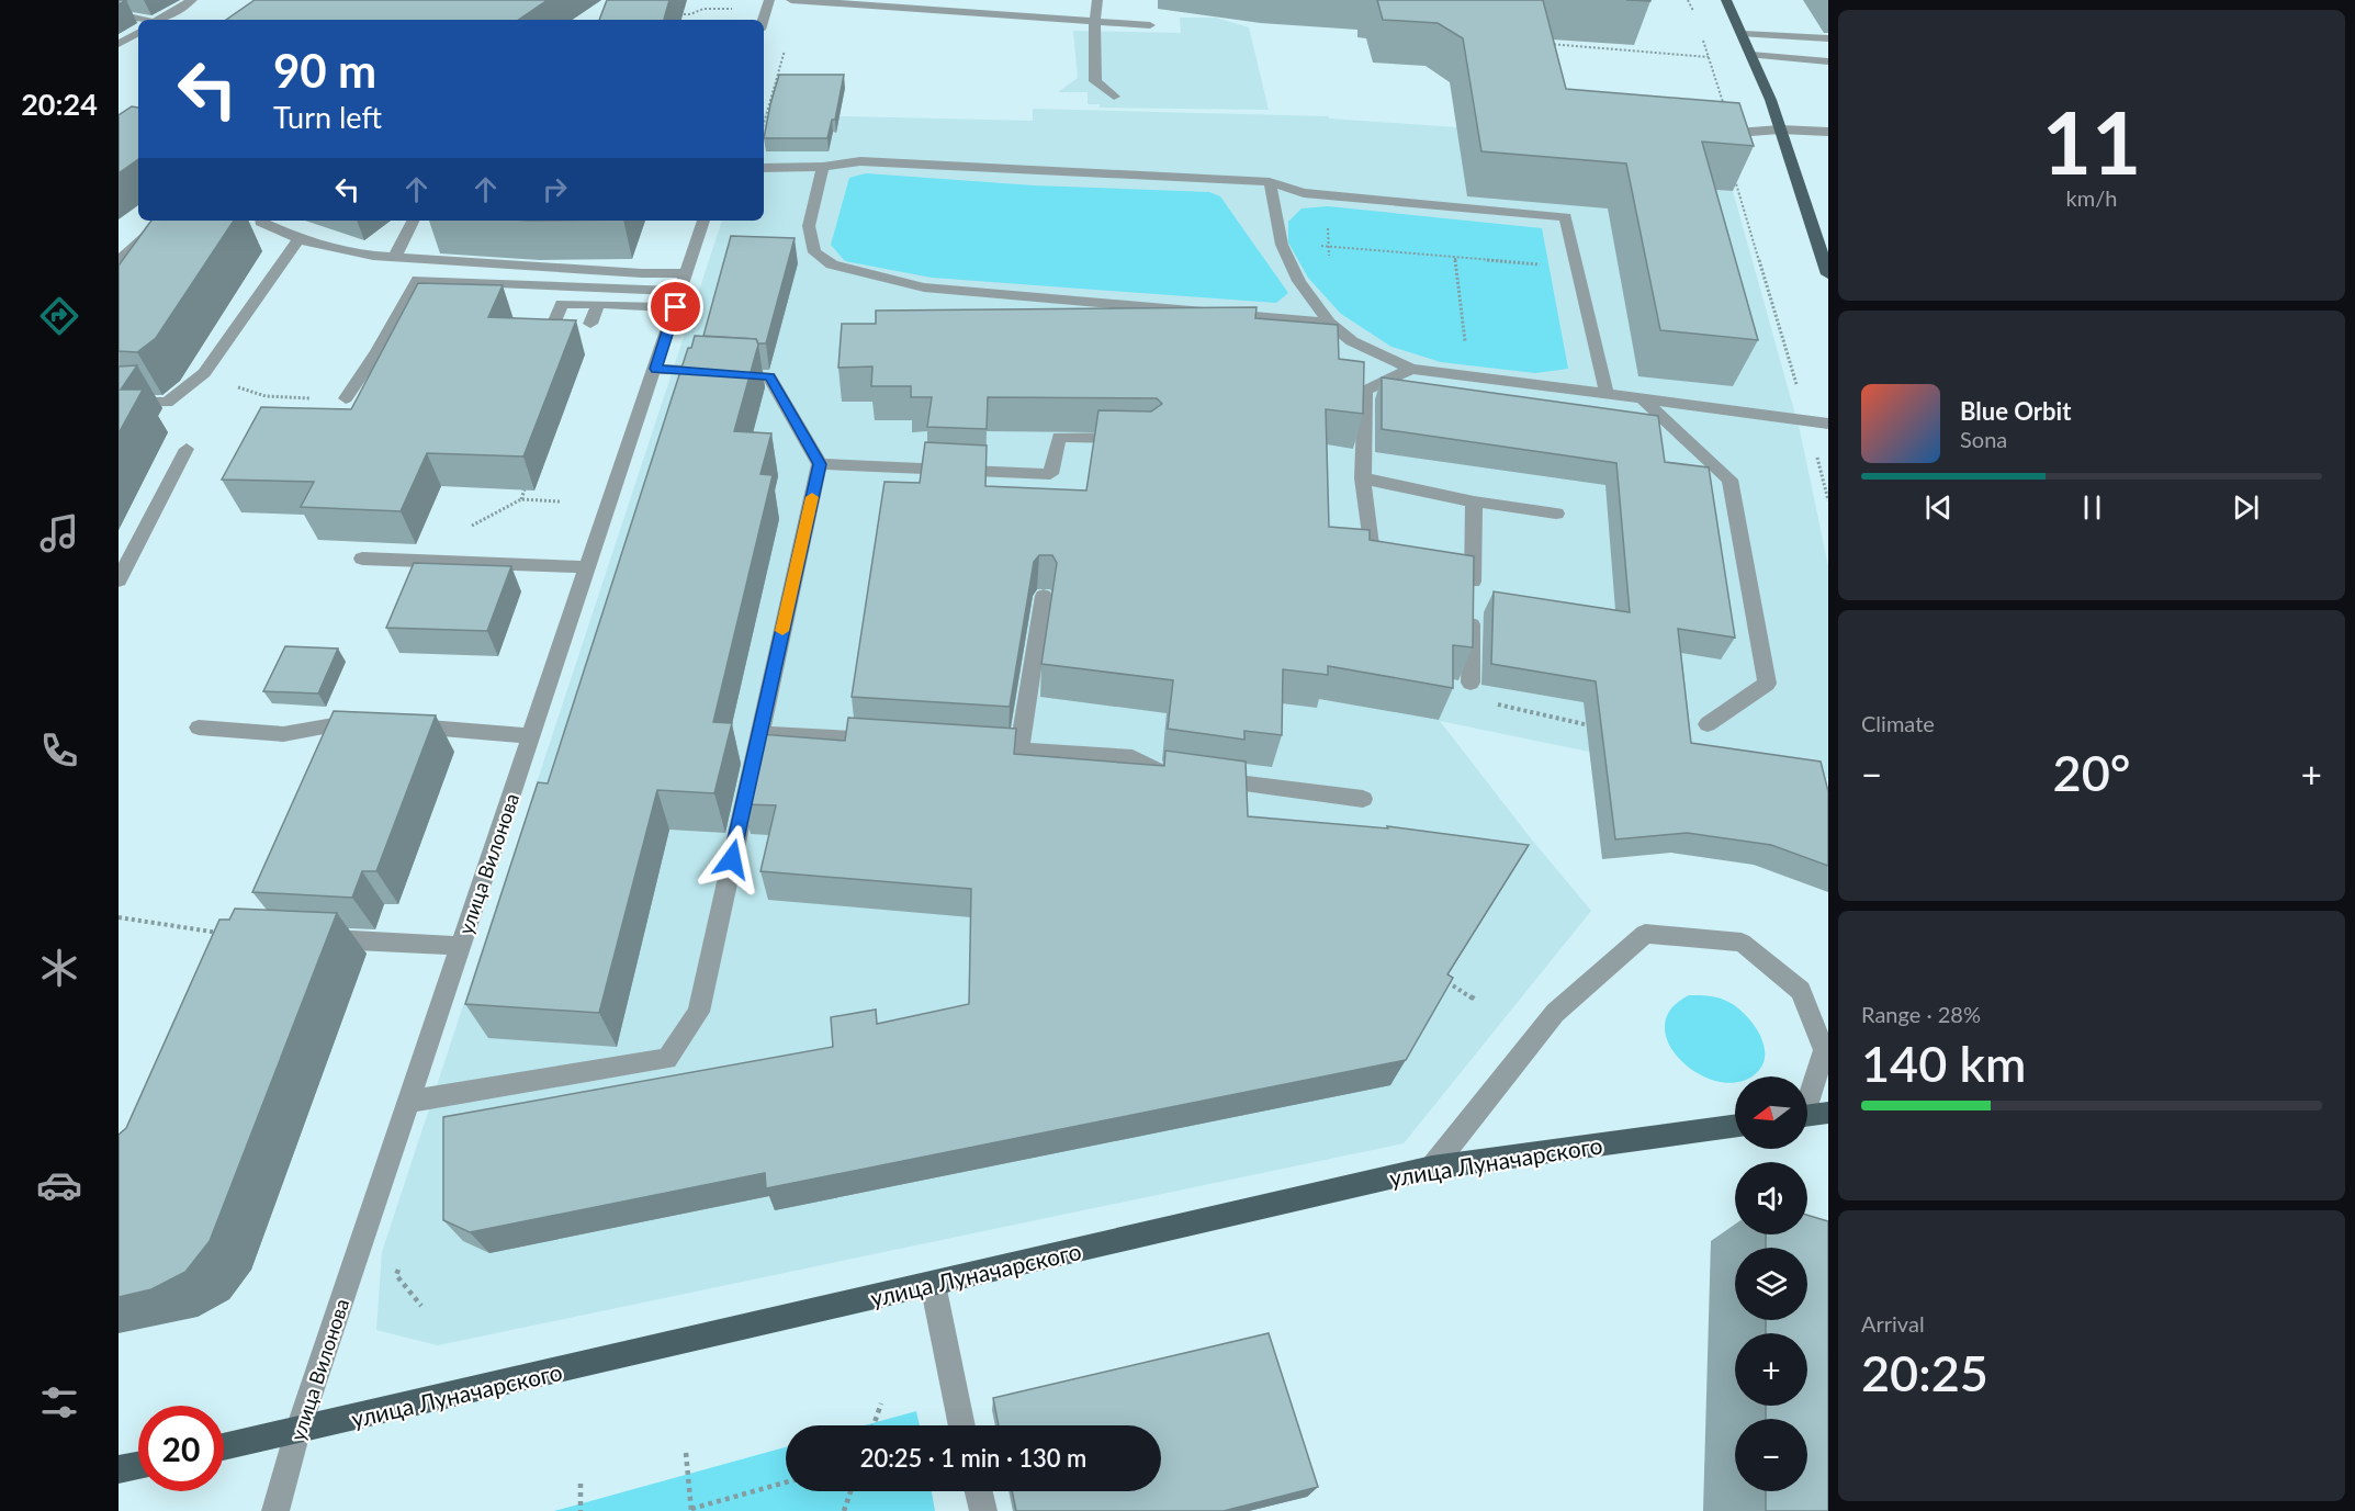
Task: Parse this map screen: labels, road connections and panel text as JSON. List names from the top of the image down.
{
  "streets": {
    "main road": ["улица Луначарского"],
    "street": ["улица Вилонова"]
  },
  "crossings": [
    ["улица Вилонова", "улица Луначарского"]
  ],
  "north": "left",
  "page": {
    "tabs": "20:24",
    "tile": [
      ["11", "km/h"],
      "Climate",
      ["Range · 28%", "140 km"],
      ["Arrival", "20:25"]
    ],
    "turn": ["90 m", "Turn left"],
    "song": ["Blue Orbit", "Sona"],
    "heat": ["−", "20°", "+"],
    "map_buttons": ["+", "−"],
    "limit": "20",
    "trip": "20:25 · 1 min · 130 m"
  }
}
